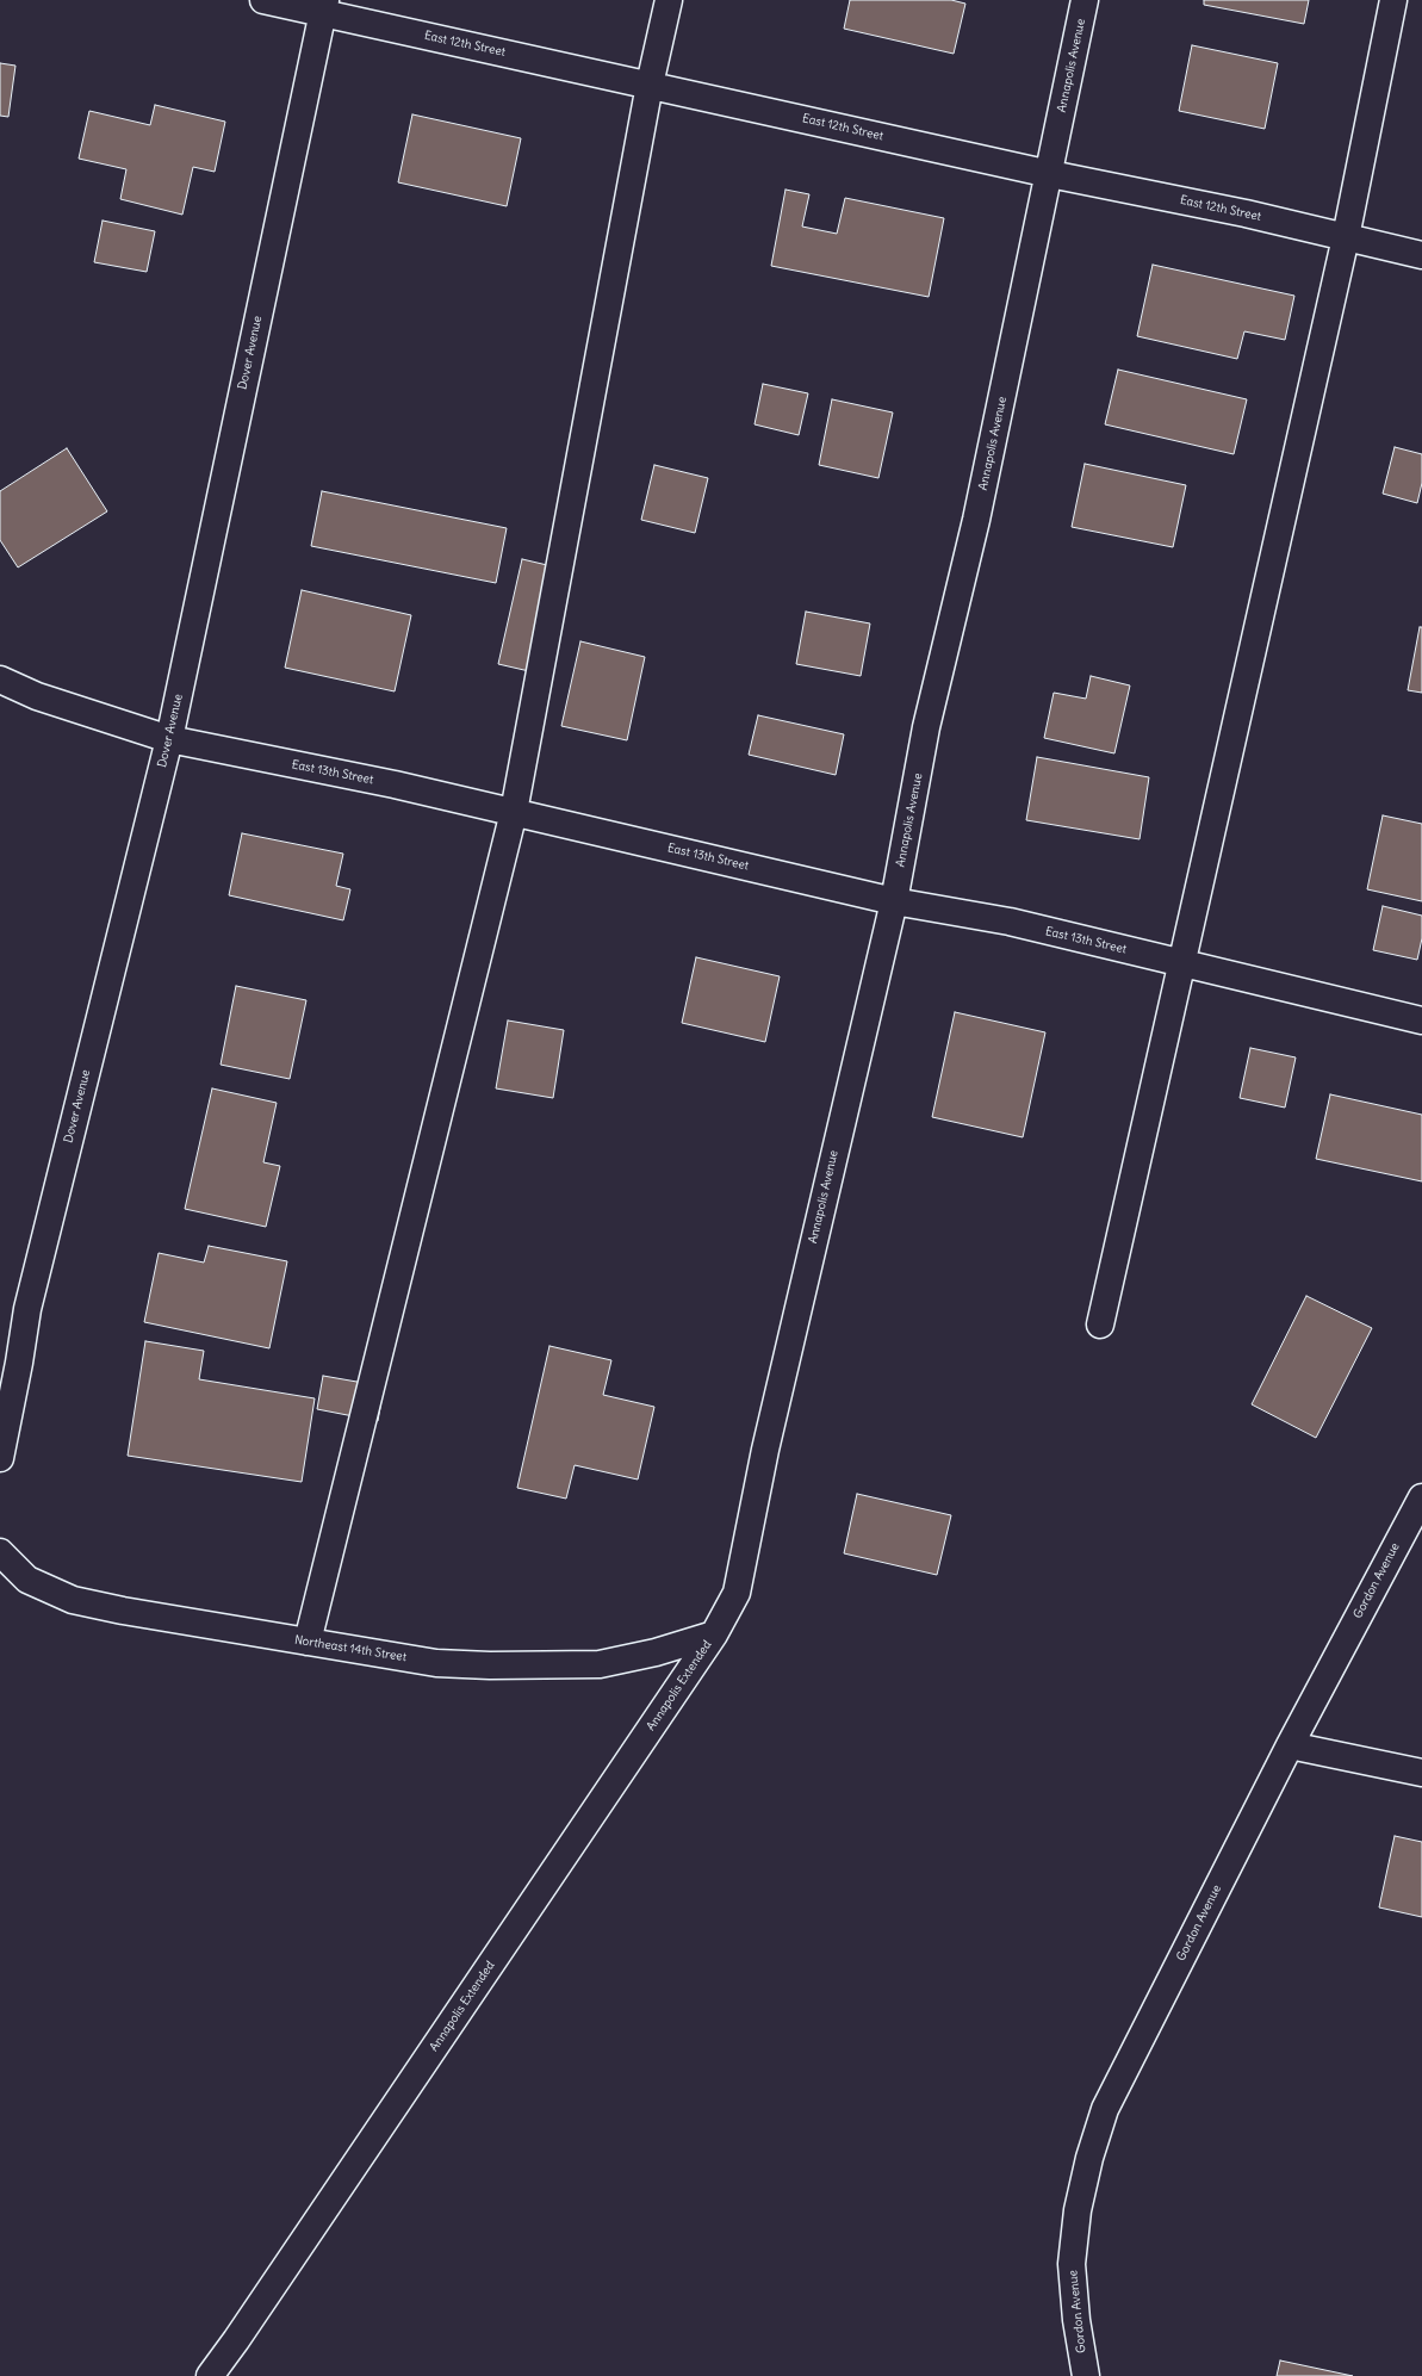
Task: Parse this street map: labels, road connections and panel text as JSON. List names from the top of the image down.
{
  "streets": {
    "street": [
      "East 12th Street",
      "Annapolis Avenue",
      "Dover Avenue",
      "East 13th Street",
      "Gordon Avenue",
      "Northeast 14th Street",
      "Annapolis Extended"
    ]
  },
  "crossings": [
    ["East 12th Street", "Annapolis Avenue"],
    ["East 12th Street", "Dover Avenue"],
    ["Annapolis Avenue", "East 13th Street"],
    ["Annapolis Avenue", "Northeast 14th Street"],
    ["Annapolis Avenue", "Annapolis Extended"],
    ["Dover Avenue", "East 13th Street"],
    ["Northeast 14th Street", "Annapolis Extended"]
  ]
}
